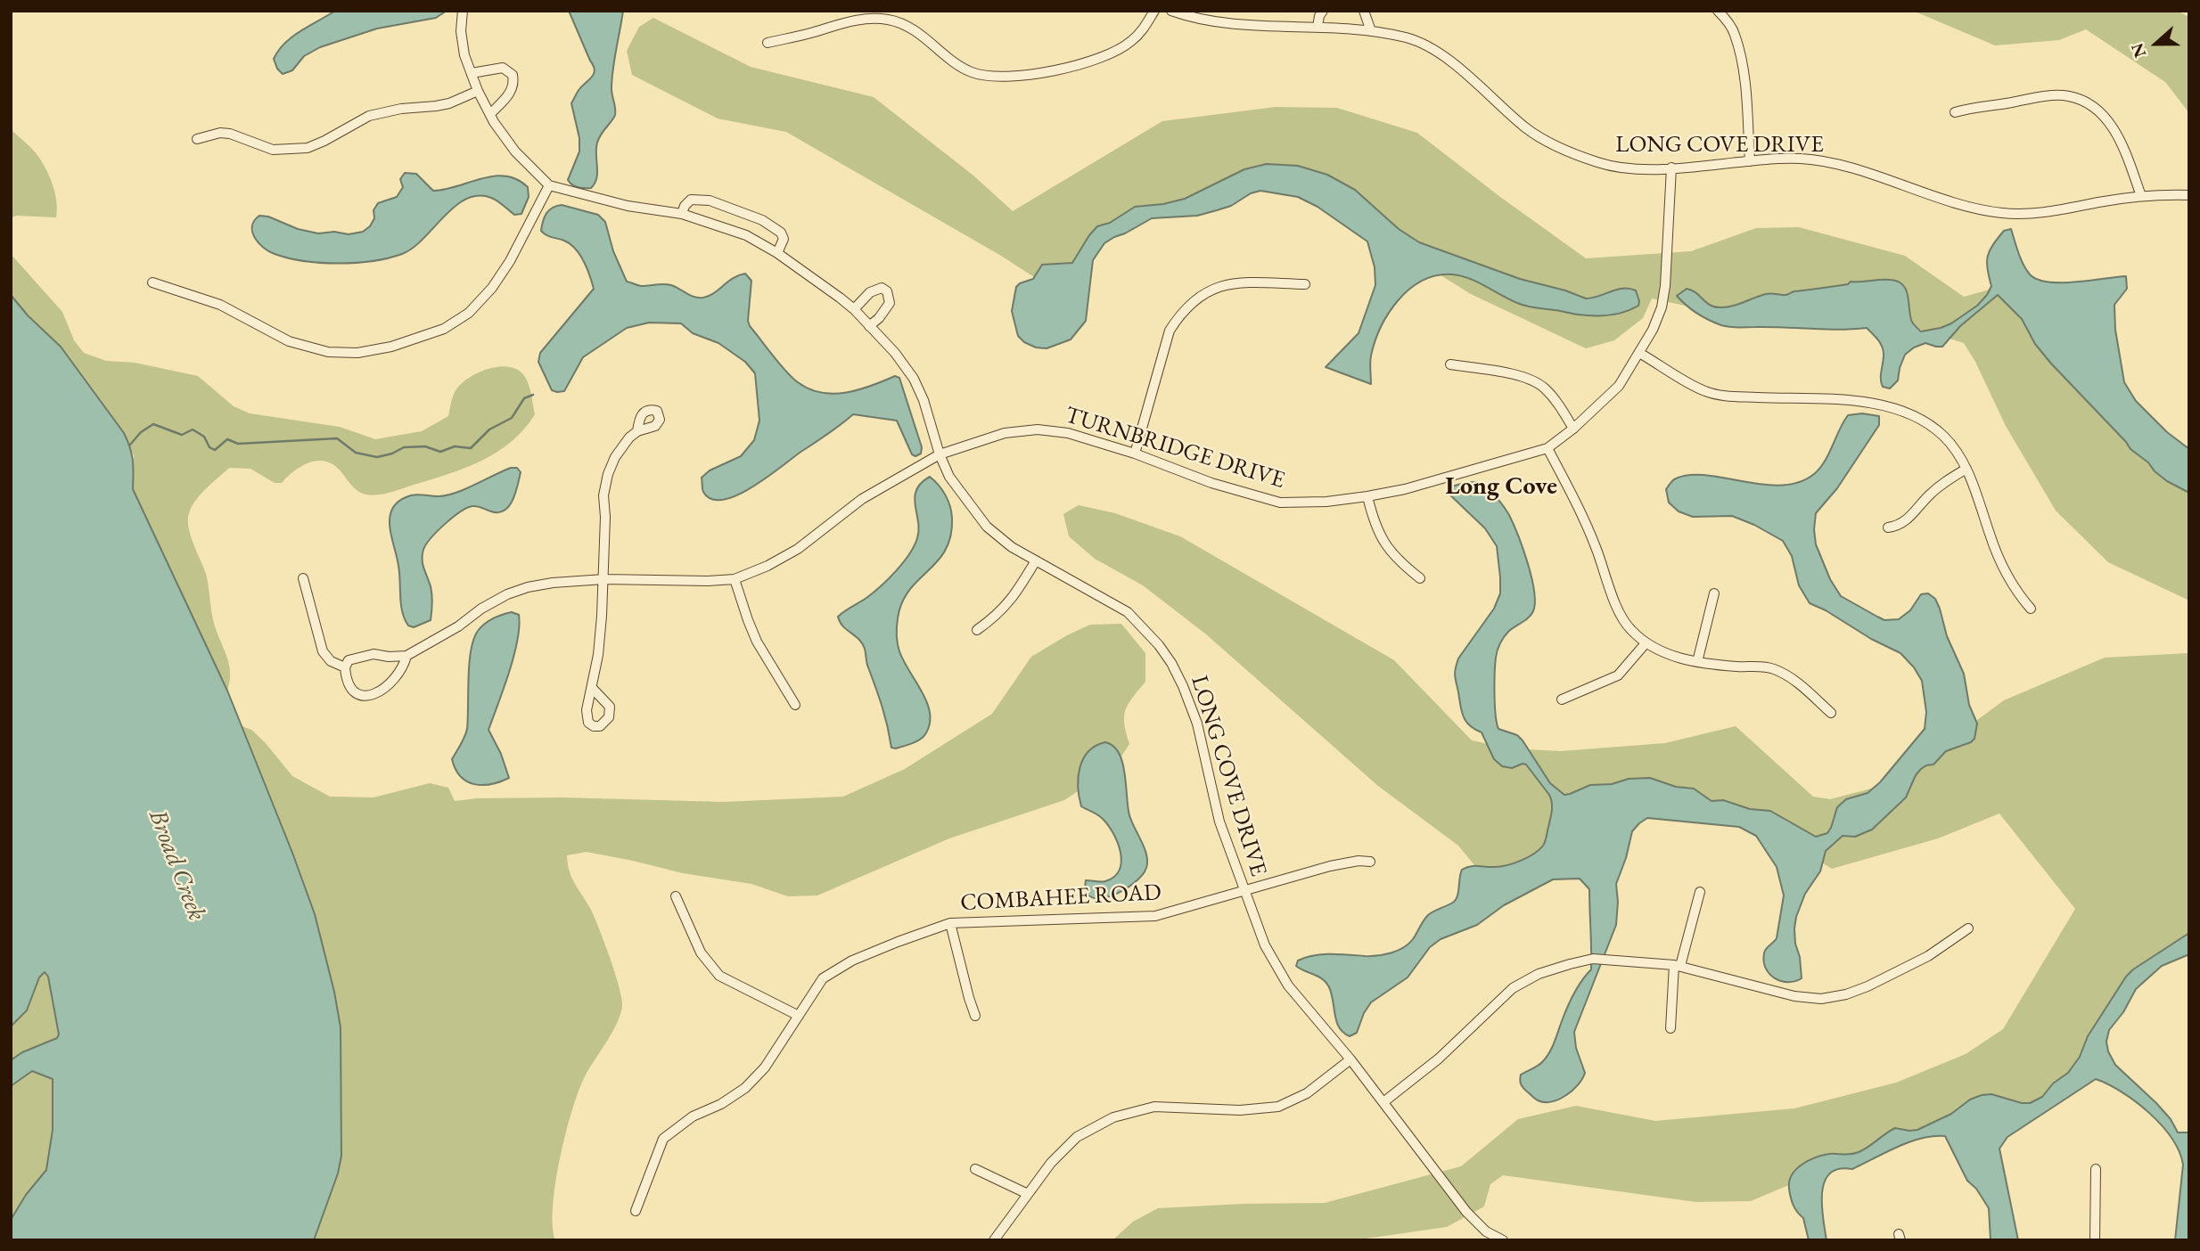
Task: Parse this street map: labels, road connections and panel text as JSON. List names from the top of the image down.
{
  "streets": {
    "street": ["LONG COVE DRIVE", "TURNBRIDGE DRIVE", "COMBAHEE ROAD"]
  },
  "crossings": [
    ["LONG COVE DRIVE", "TURNBRIDGE DRIVE"],
    ["LONG COVE DRIVE", "COMBAHEE ROAD"]
  ],
  "districts": ["Long Cove"],
  "water": ["Broad Creek"],
  "north": "left"
}
